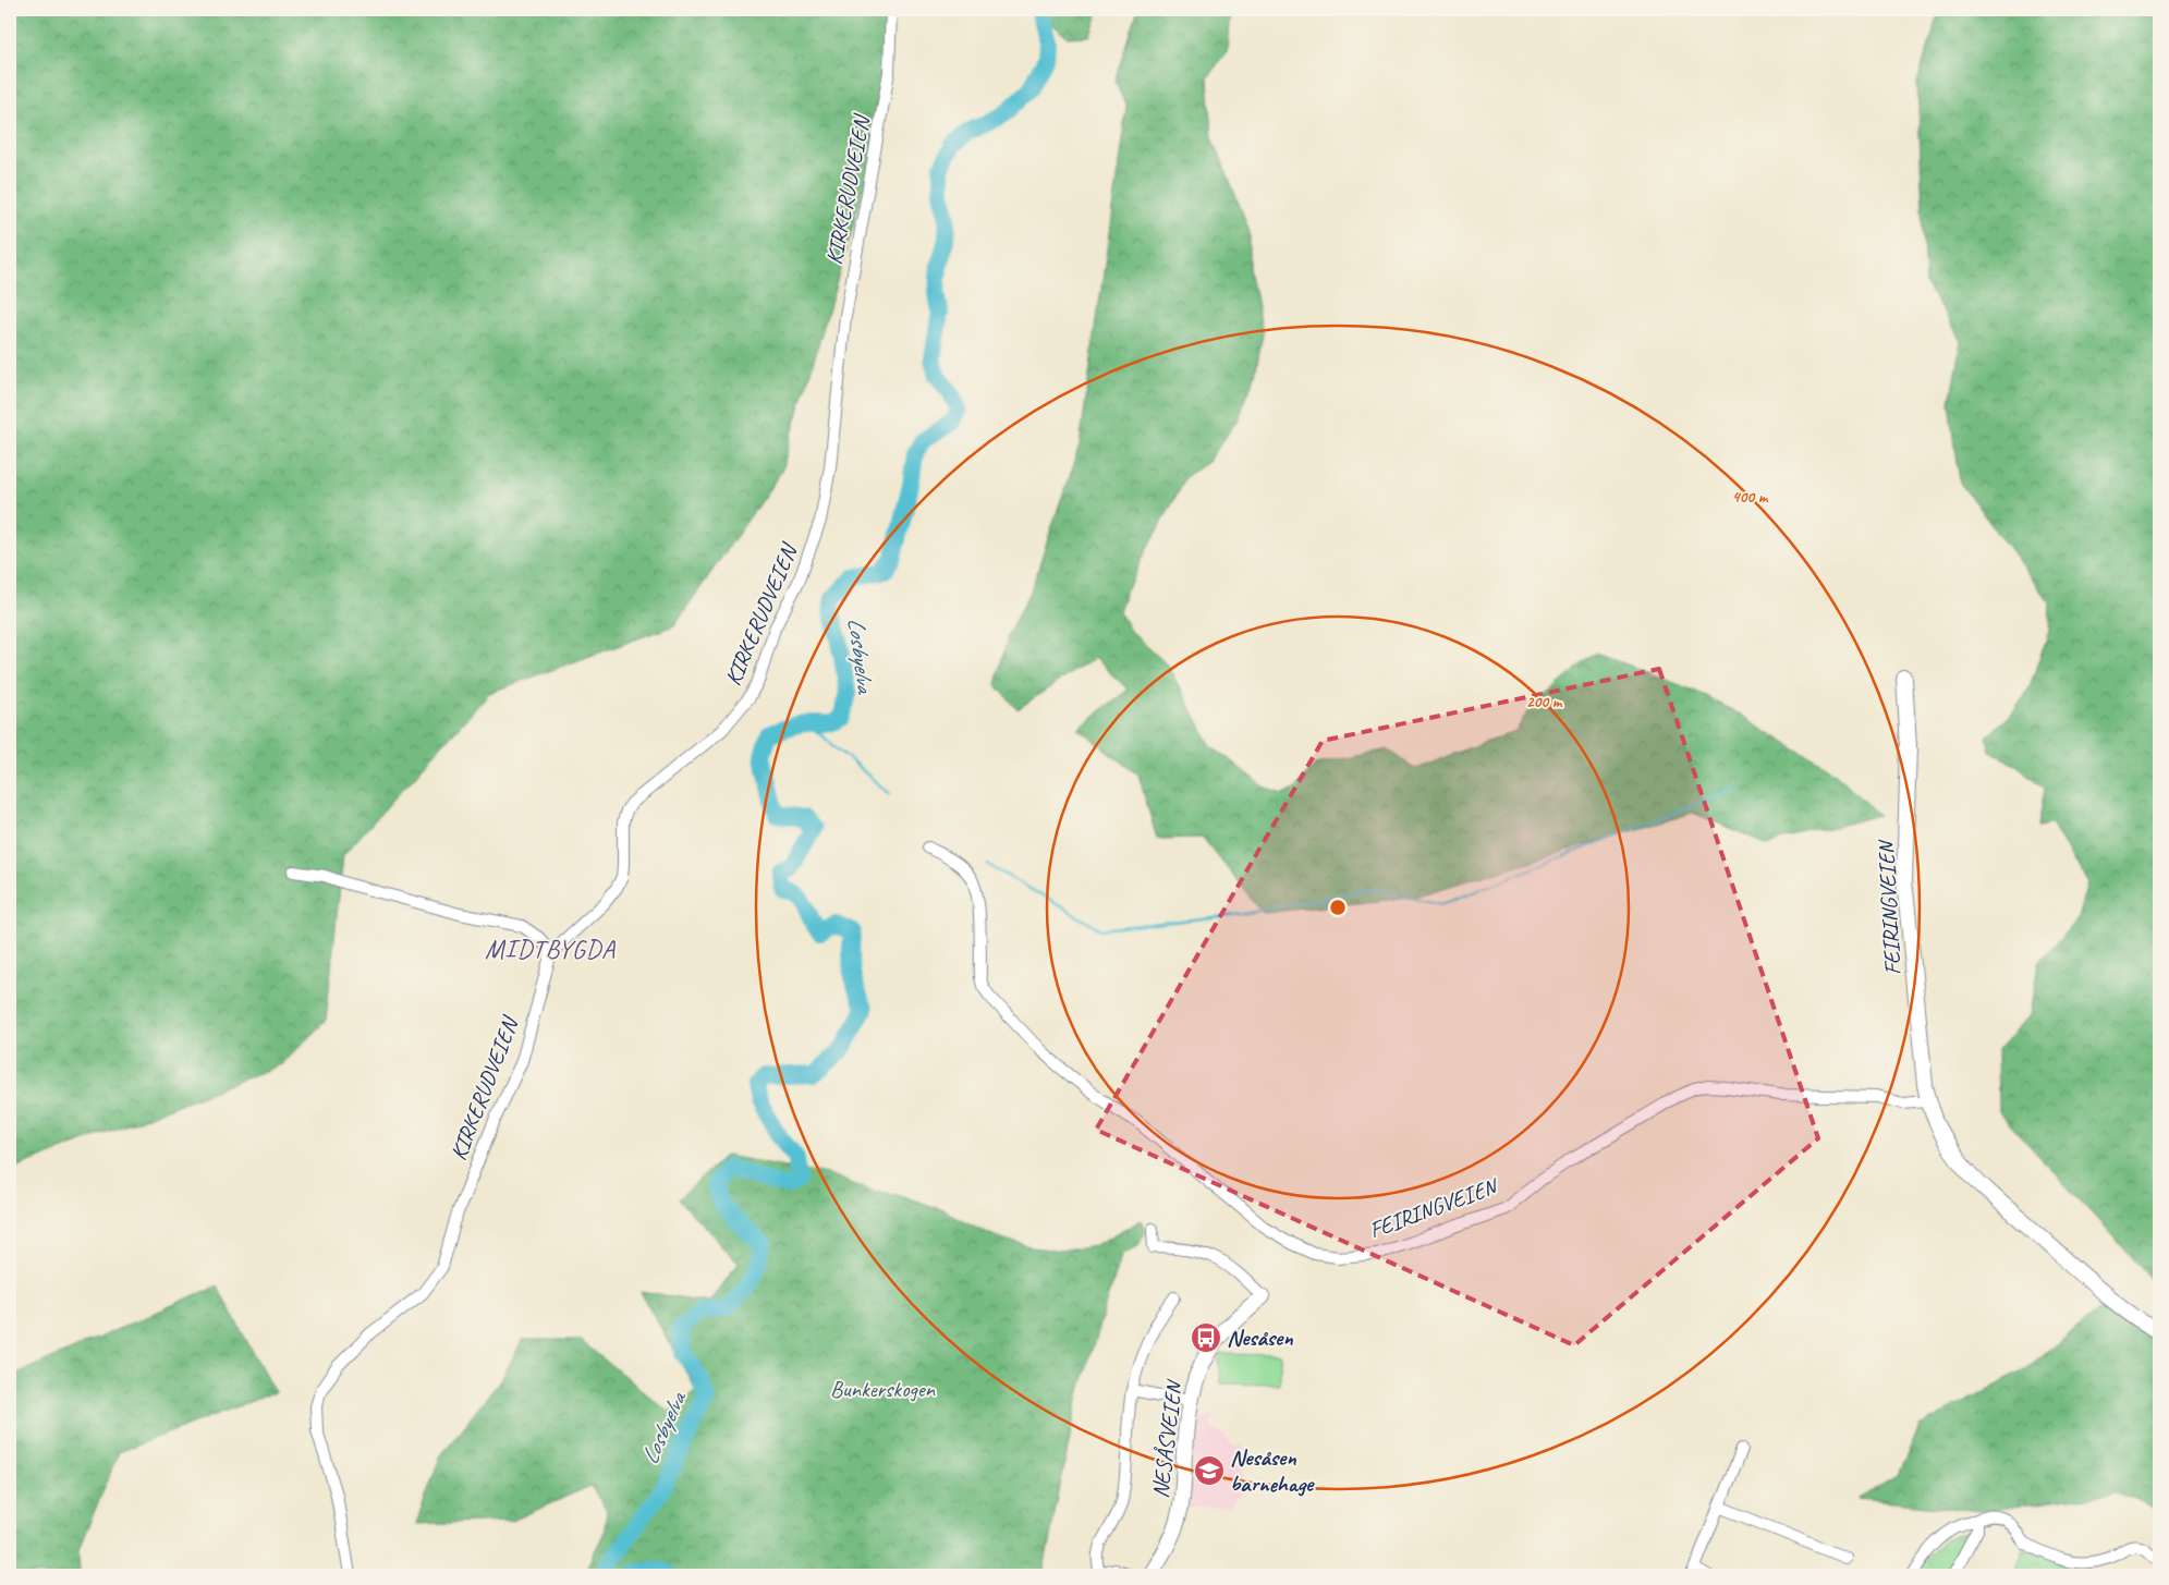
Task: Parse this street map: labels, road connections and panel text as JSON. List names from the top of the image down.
{
  "streets": {
    "street": ["KIRKERUDVEIEN", "FEIRINGVEIEN", "NESÅSVEIEN"]
  },
  "districts": ["MIDTBYGDA"],
  "water": ["Losbyelva"],
  "parks": ["Bunkerskogen"],
  "places": {
    "bus stop": ["Nesåsen"],
    "school or university": ["Nesåsen barnehage"]
  },
  "rings": ["400 m", "200 m"]
}
